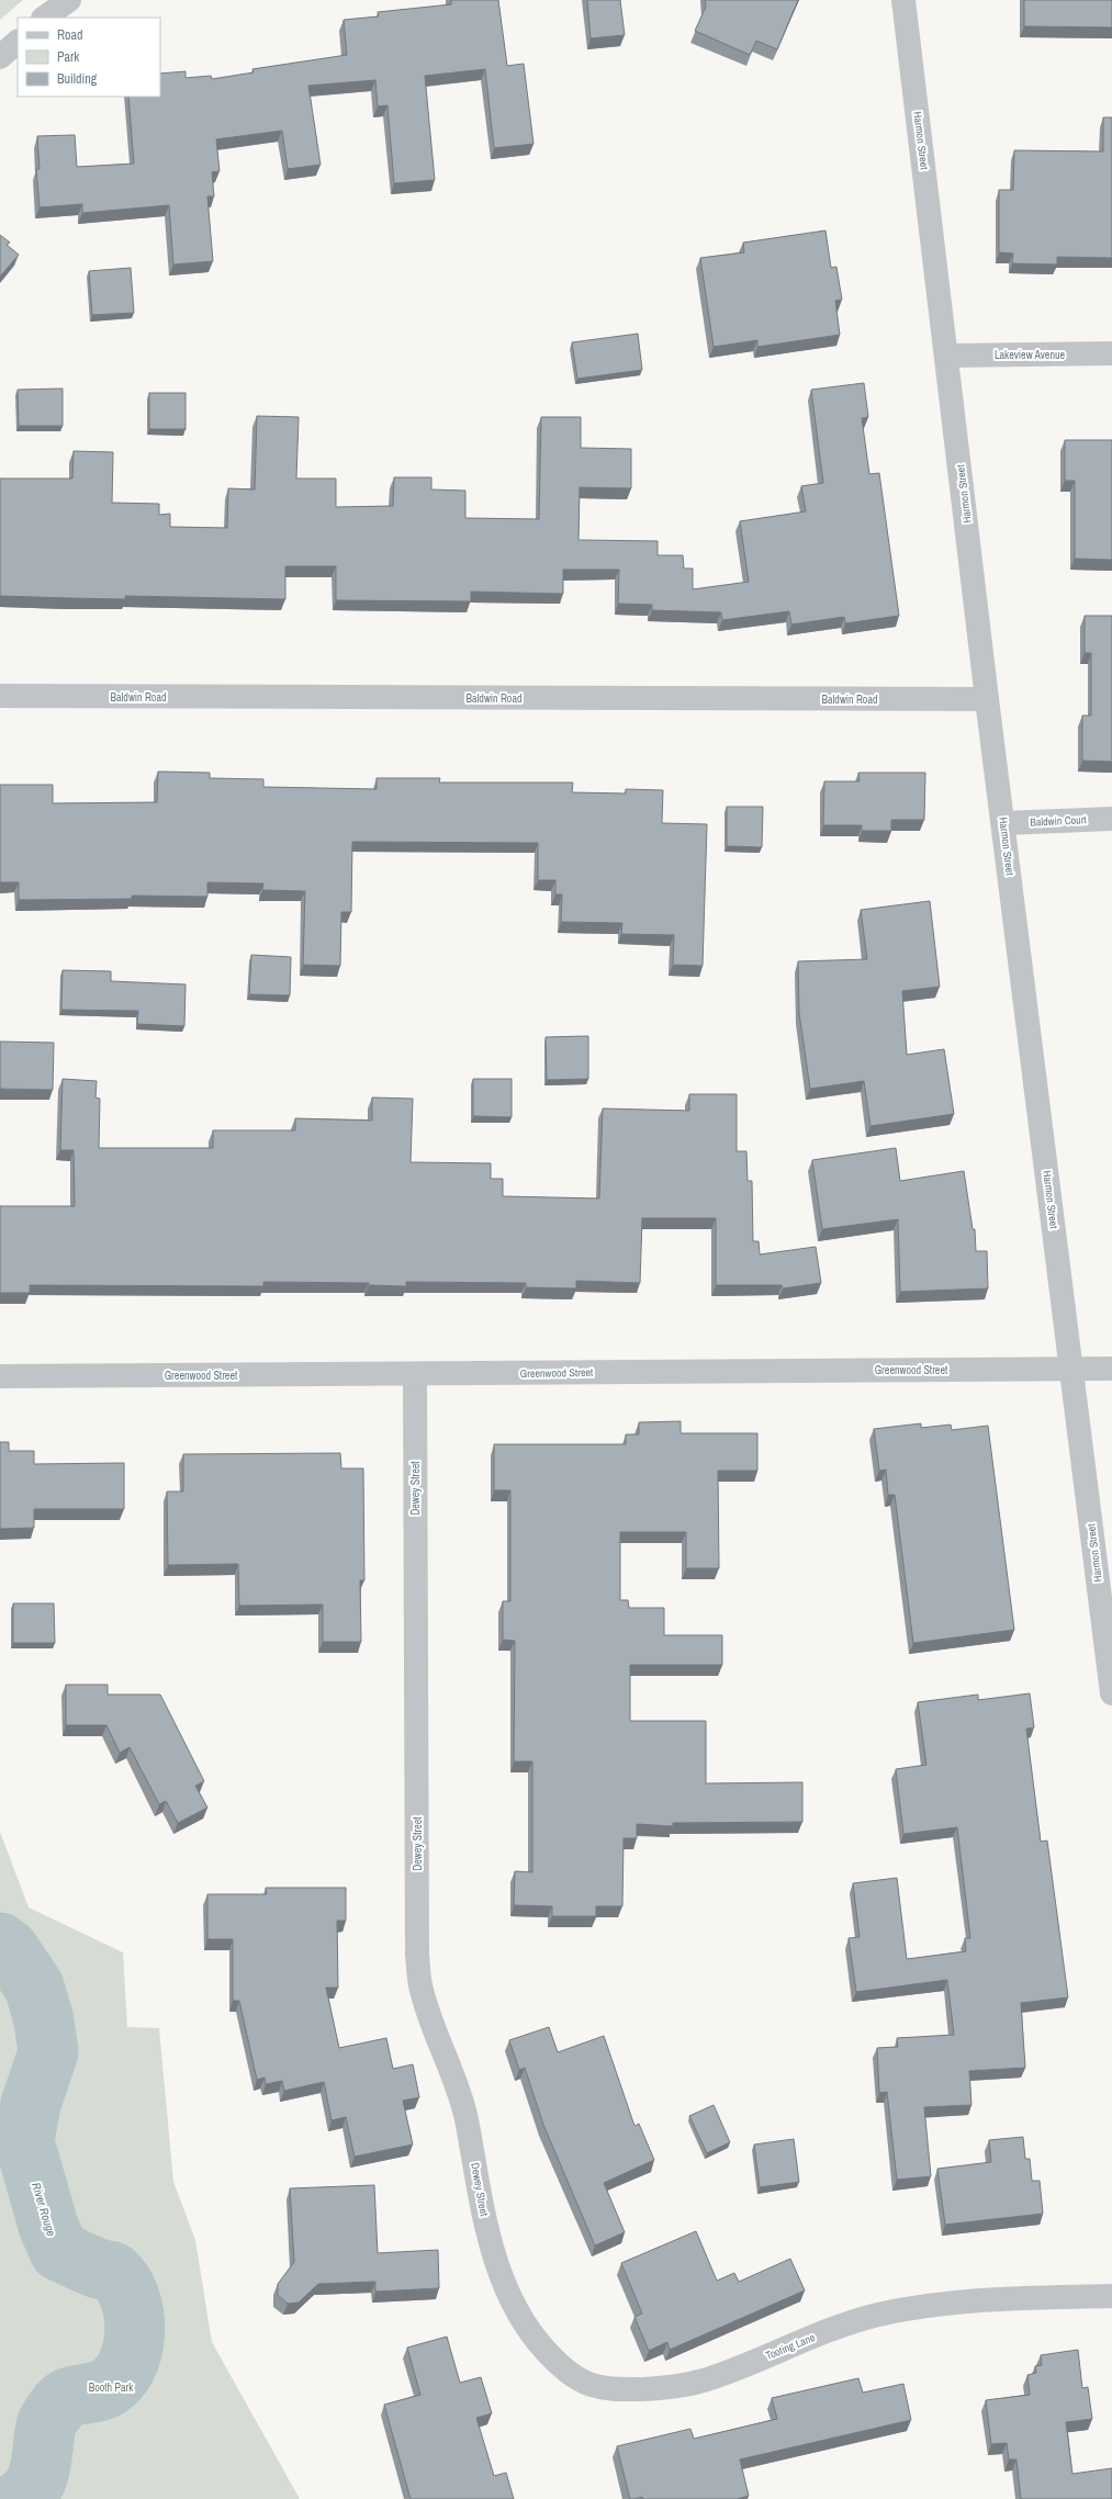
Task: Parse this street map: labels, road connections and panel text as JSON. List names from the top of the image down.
{
  "streets": {
    "street": [
      "Harmon Street",
      "Lakeview Avenue",
      "Baldwin Road",
      "Baldwin Court",
      "Greenwood Street",
      "Dewey Street",
      "Tooting Lane"
    ]
  },
  "crossings": [
    ["Harmon Street", "Lakeview Avenue"],
    ["Harmon Street", "Baldwin Road"],
    ["Harmon Street", "Baldwin Court"],
    ["Harmon Street", "Greenwood Street"],
    ["Greenwood Street", "Dewey Street"],
    ["Dewey Street", "Tooting Lane"]
  ],
  "water": ["River Rouge"],
  "parks": ["Booth Park"],
  "legend": ["Road", "Park", "Building"]
}
